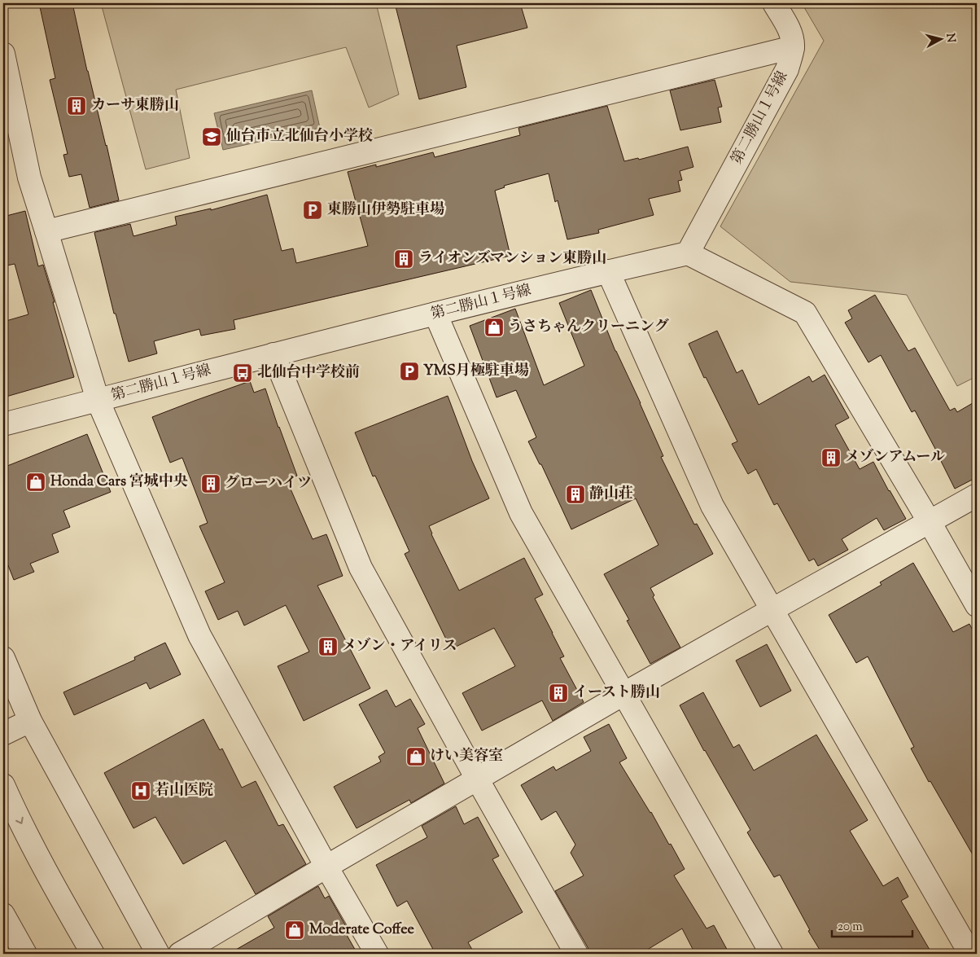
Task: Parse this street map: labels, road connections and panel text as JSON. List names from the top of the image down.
{
  "streets": {
    "street": ["第二勝山１号線"]
  },
  "places": {
    "building": [
      "カーサ東勝山",
      "ライオンズマンション東勝山",
      "メゾンアムール",
      "グローハイツ",
      "静山荘",
      "メゾン・アイリス",
      "イースト勝山"
    ],
    "school or university": ["仙台市立北仙台小学校"],
    "parking": ["東勝山伊勢駐車場", "YMS月極駐車場"],
    "shop": [
      "うさちゃんクリーニング",
      "Honda Cars 宮城中央",
      "けい美容室",
      "Moderate Coffee"
    ],
    "bus stop": ["北仙台中学校前"],
    "hospital": ["若山医院"]
  },
  "scale_bar": "20 m",
  "north": "right"
}
